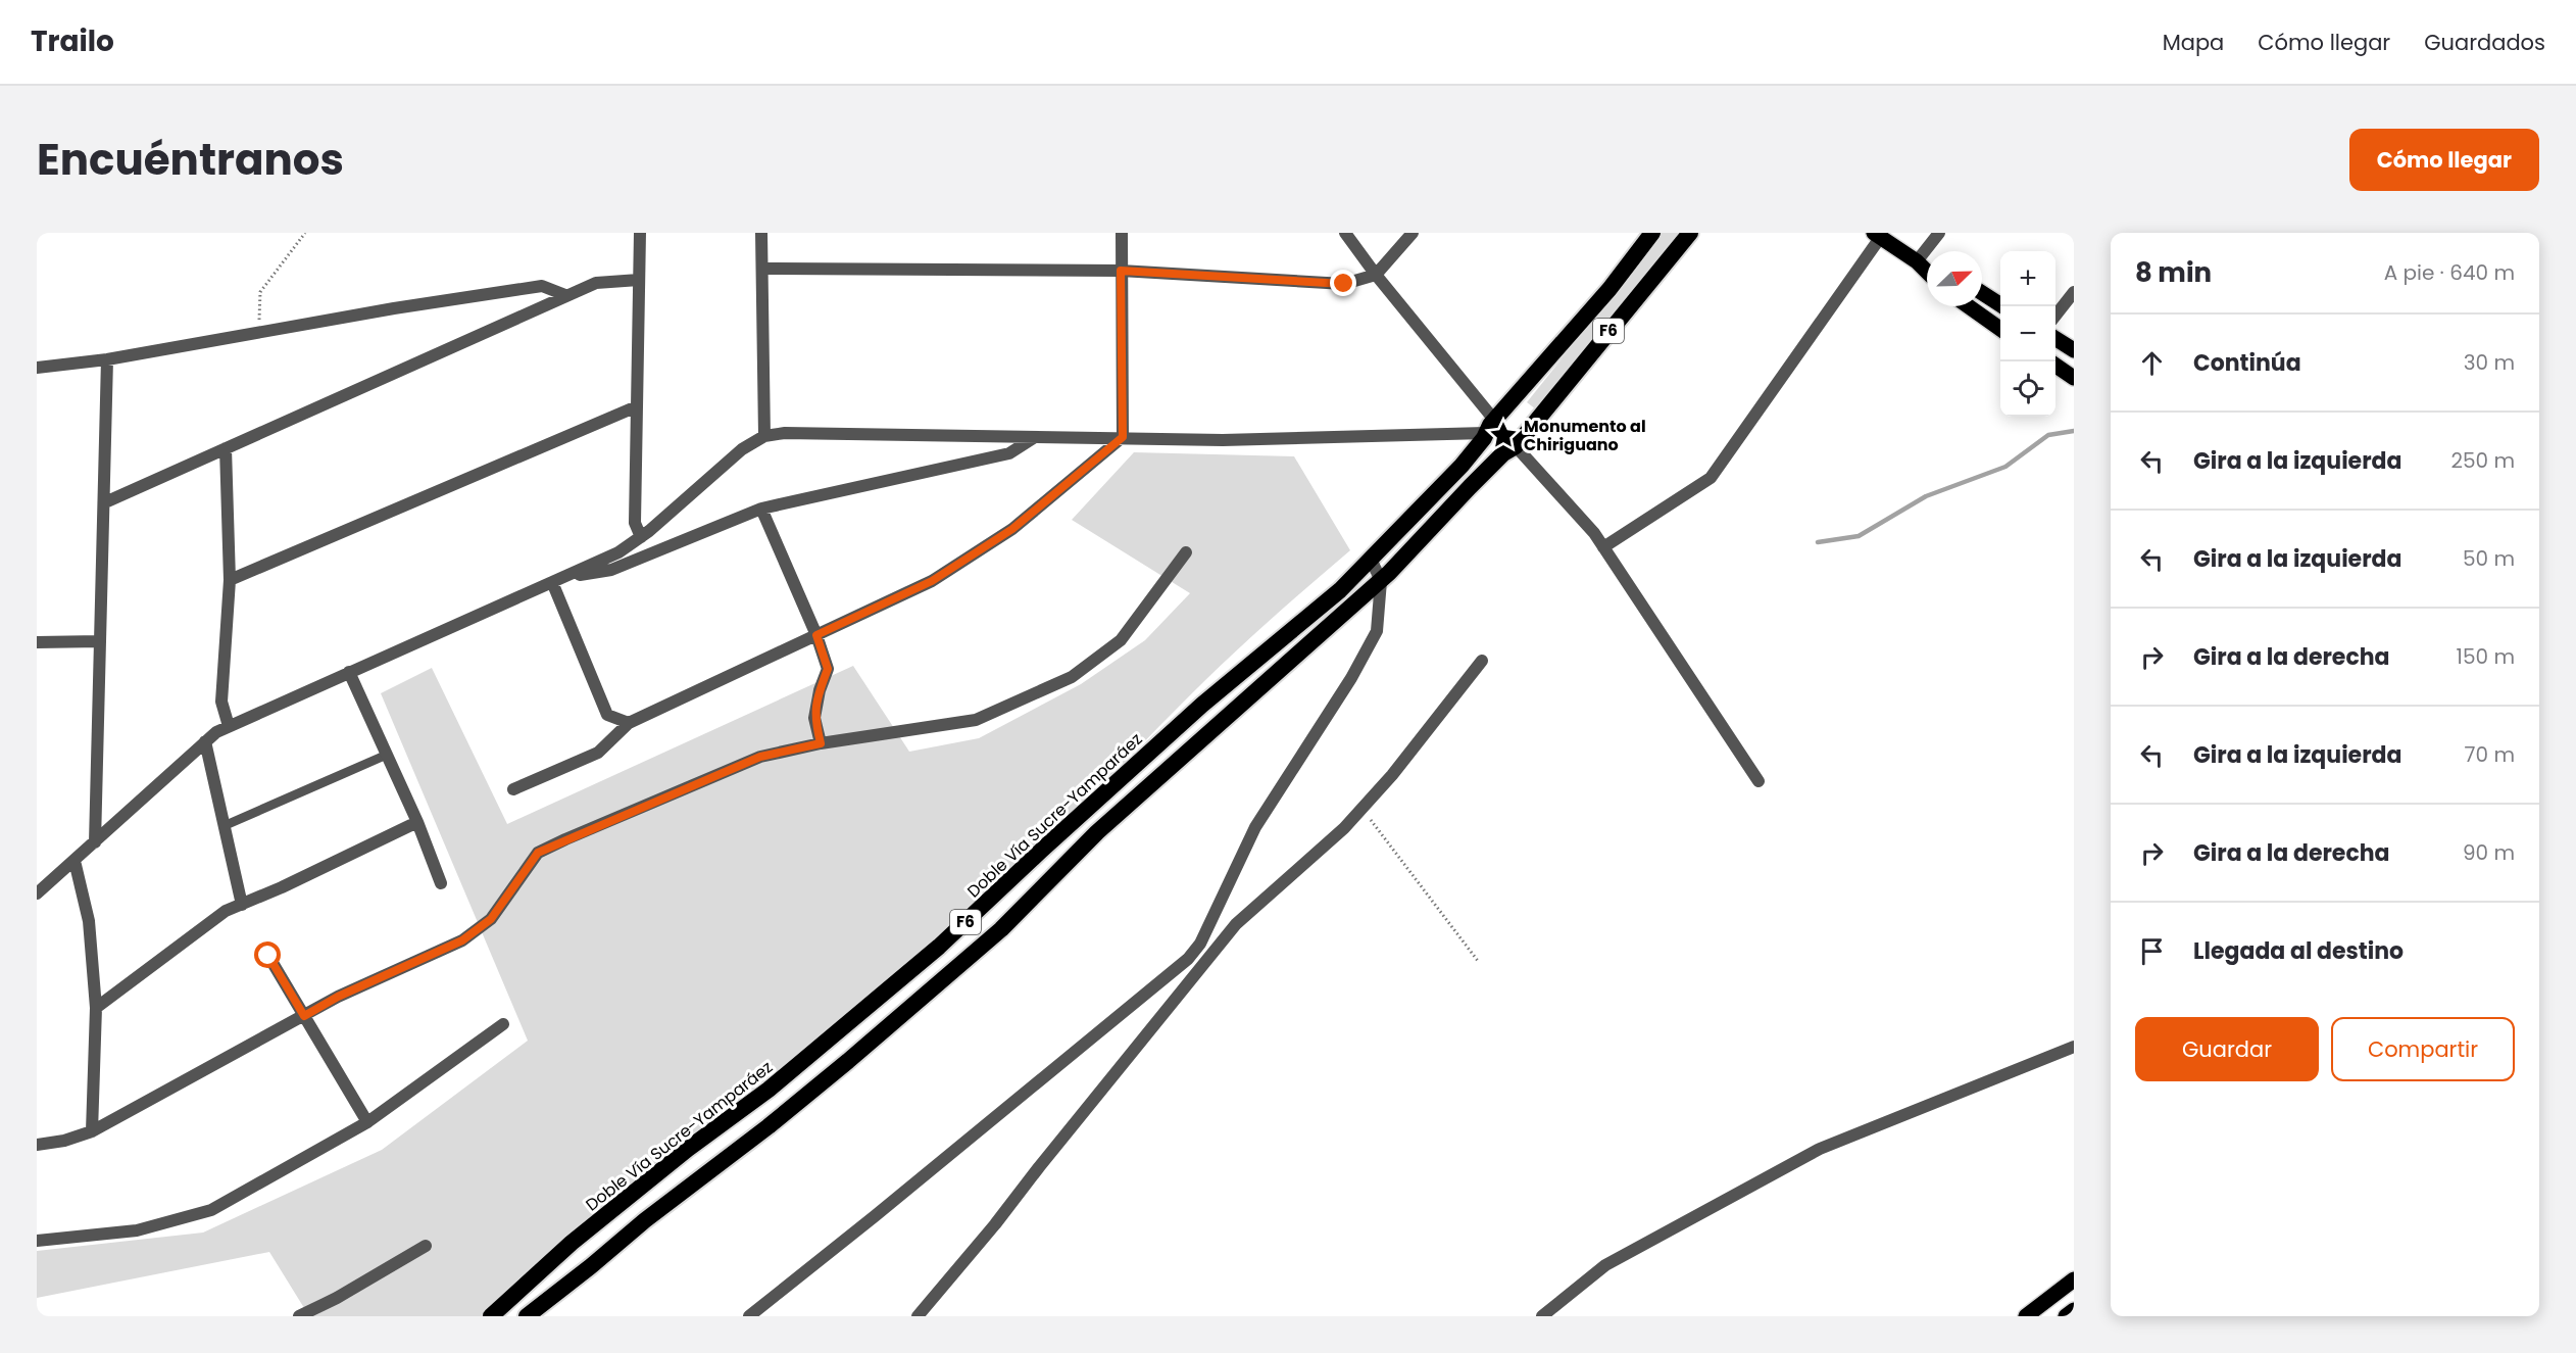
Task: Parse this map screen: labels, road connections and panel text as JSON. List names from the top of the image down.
{
  "streets": {
    "highway": ["F6", "Doble Vía Sucre-Yamparáez"]
  },
  "places": {
    "place": ["Monumento al Chiriguano"]
  },
  "north": "top right",
  "page": {
    "header": "Trailo",
    "nav": ["Mapa", "Cómo llegar", "Guardados"],
    "title": "Encuéntranos",
    "buttons": [
      "Cómo llegar",
      ["Guardar", "Compartir"]
    ],
    "heading": ["8 min", "A pie · 640 m"],
    "map_buttons": ["+", "−"],
    "list": [
      ["Continúa", "30 m"],
      ["Gira a la izquierda", "250 m"],
      ["Gira a la izquierda", "50 m"],
      ["Gira a la derecha", "150 m"],
      ["Gira a la izquierda", "70 m"],
      ["Gira a la derecha", "90 m"],
      "Llegada al destino"
    ]
  }
}
